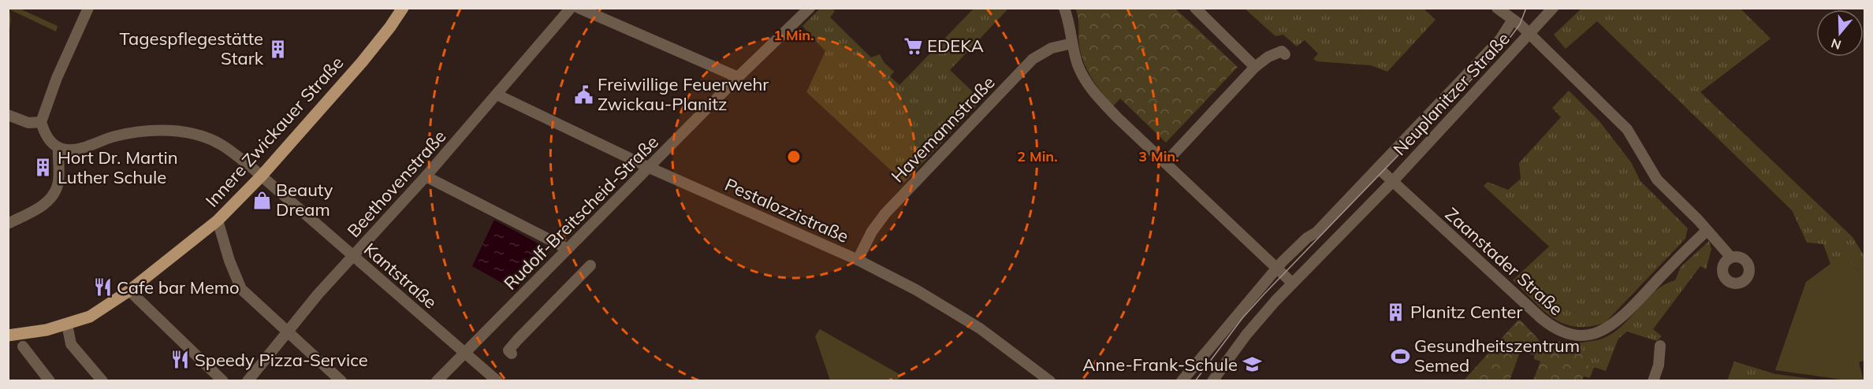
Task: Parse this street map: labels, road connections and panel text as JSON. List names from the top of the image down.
{
  "streets": {
    "main road": ["Innere Zwickauer Straße"],
    "street": [
      "Neuplanitzer Straße",
      "Havemannstraße",
      "Beethovenstraße",
      "Pestalozzistraße",
      "Rudolf-Breitscheid-Straße",
      "Zaanstader Straße",
      "Kantstraße"
    ]
  },
  "crossings": [
    ["Neuplanitzer Straße", "Zaanstader Straße"],
    ["Havemannstraße", "Pestalozzistraße"],
    ["Innere Zwickauer Straße", "Kantstraße"],
    ["Beethovenstraße", "Pestalozzistraße"],
    ["Beethovenstraße", "Kantstraße"],
    ["Pestalozzistraße", "Rudolf-Breitscheid-Straße"],
    ["Rudolf-Breitscheid-Straße", "Kantstraße"]
  ],
  "places": {
    "supermarket": ["EDEKA"],
    "building": ["Tagespflegestätte Stark", "Hort Dr. Martin Luther Schule", "Planitz Center"],
    "public building": ["Freiwillige Feuerwehr Zwickau-Planitz"],
    "shop": ["Beauty Dream"],
    "restaurant": ["Cafe bar Memo", "Speedy Pizza-Service"],
    "sports": ["Gesundheitszentrum Semed"],
    "school or university": ["Anne-Frank-Schule"]
  },
  "north": "bottom",
  "rings": ["1 Min.", "2 Min.", "3 Min."]
}
